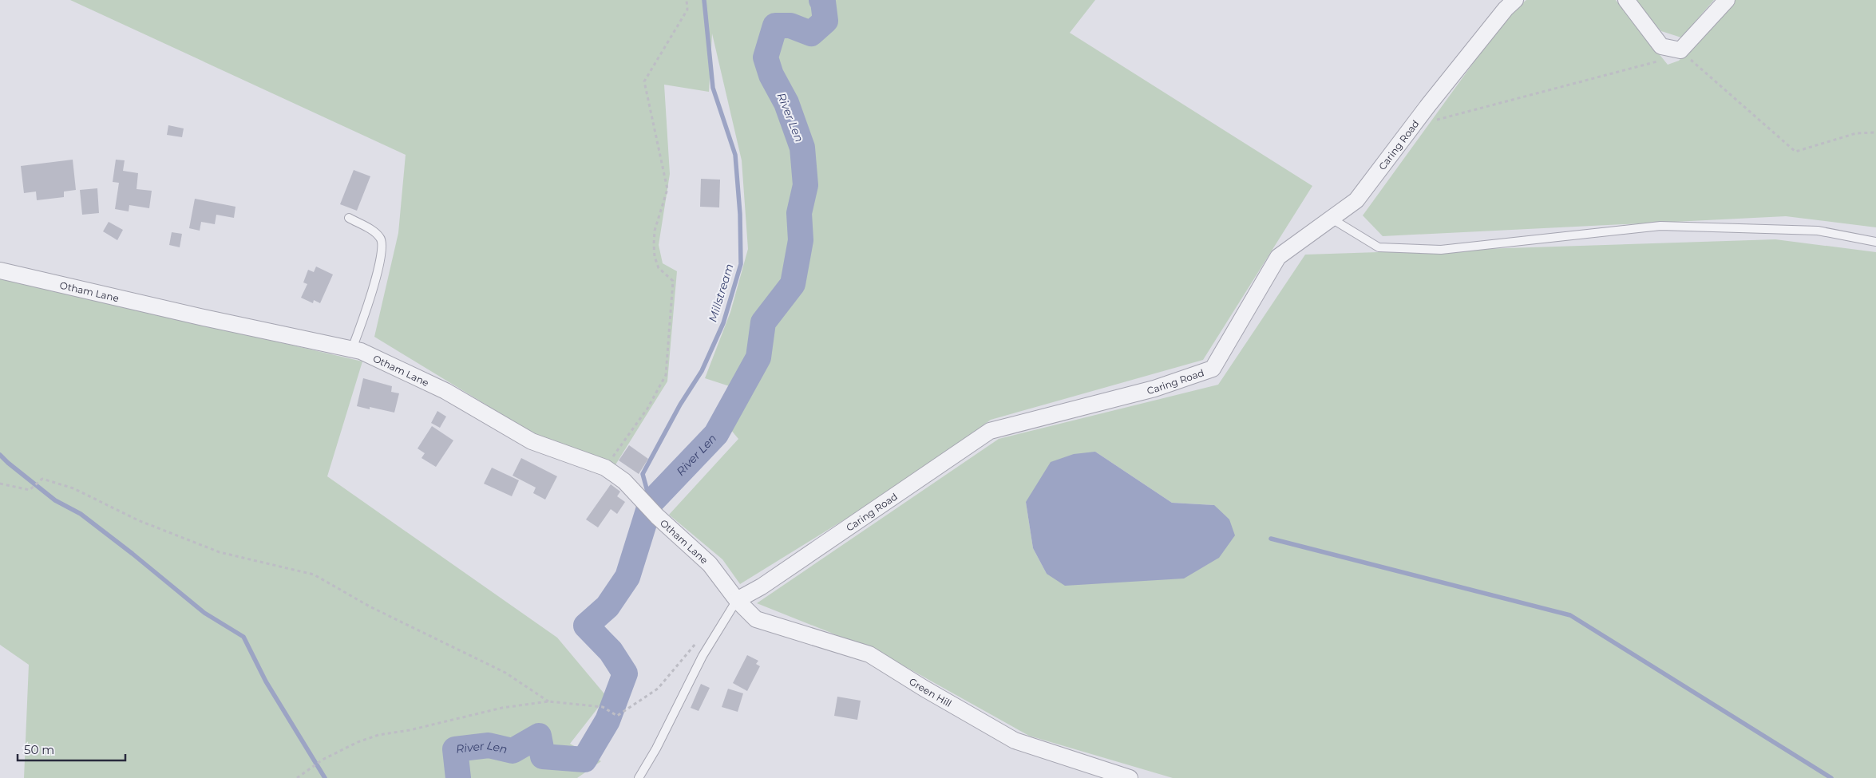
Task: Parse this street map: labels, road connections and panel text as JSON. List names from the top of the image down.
{
  "streets": {
    "street": ["Caring Road", "Otham Lane", "Green Hill"]
  },
  "crossings": [
    ["Caring Road", "Otham Lane"],
    ["Caring Road", "Green Hill"],
    ["Otham Lane", "Green Hill"]
  ],
  "water": ["River Len", "Millstream"],
  "scale_bar": "50 m"
}
